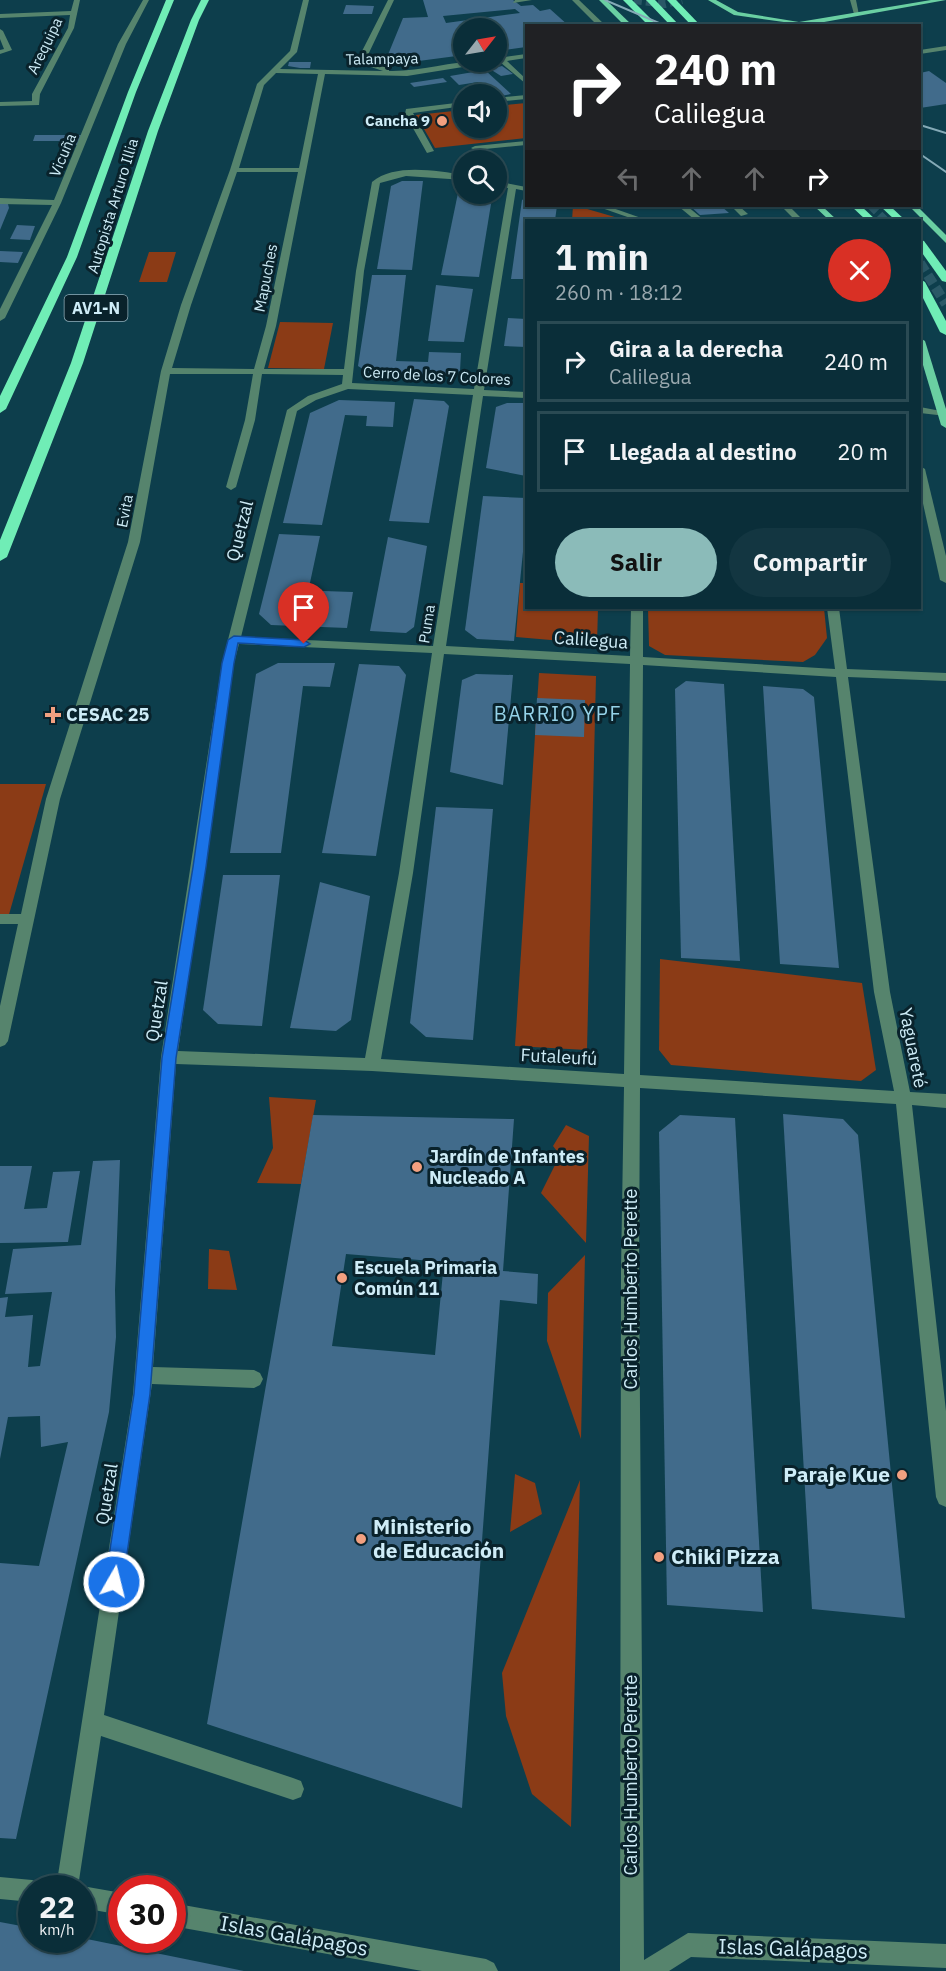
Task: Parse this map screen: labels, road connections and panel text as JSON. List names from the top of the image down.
{
  "streets": {
    "highway": ["Autopista Arturo Illia", "AV1-N"],
    "street": [
      "Arequipa",
      "Talampaya",
      "Vicuña",
      "Mapuches",
      "Cerro de los 7 Colores",
      "Evita",
      "Quetzal",
      "Puma",
      "Calilegua",
      "Yaguareté",
      "Futaleufú",
      "Carlos Humberto Perette",
      "Islas Galápagos"
    ]
  },
  "crossings": [
    ["Talampaya", "Mapuches"],
    ["Talampaya", "Evita"],
    ["Mapuches", "Cerro de los 7 Colores"],
    ["Cerro de los 7 Colores", "Evita"],
    ["Cerro de los 7 Colores", "Quetzal"],
    ["Cerro de los 7 Colores", "Puma"],
    ["Quetzal", "Calilegua"],
    ["Quetzal", "Futaleufú"],
    ["Puma", "Calilegua"],
    ["Puma", "Futaleufú"],
    ["Calilegua", "Yaguareté"],
    ["Calilegua", "Carlos Humberto Perette"],
    ["Yaguareté", "Futaleufú"],
    ["Futaleufú", "Carlos Humberto Perette"]
  ],
  "districts": ["BARRIO YPF"],
  "places": {
    "other": [
      "Cancha 9",
      "Jardín de Infantes Nucleado A",
      "Escuela Primaria Común 11",
      "Paraje Kue",
      "Ministerio de Educación",
      "Chiki Pizza"
    ],
    "health": ["CESAC 25"]
  },
  "north": "top right",
  "page": {
    "turn": ["240 m", "Calilegua"],
    "heading": ["1 min", "260 m · 18:12"],
    "list": [
      {
        "name": "Gira a la derecha",
        "note": "Calilegua",
        "value": "240 m"
      },
      {
        "name": "Llegada al destino",
        "value": "20 m"
      }
    ],
    "buttons": ["Salir", "Compartir"],
    "speed": "22 km/h",
    "limit": "30"
  }
}
